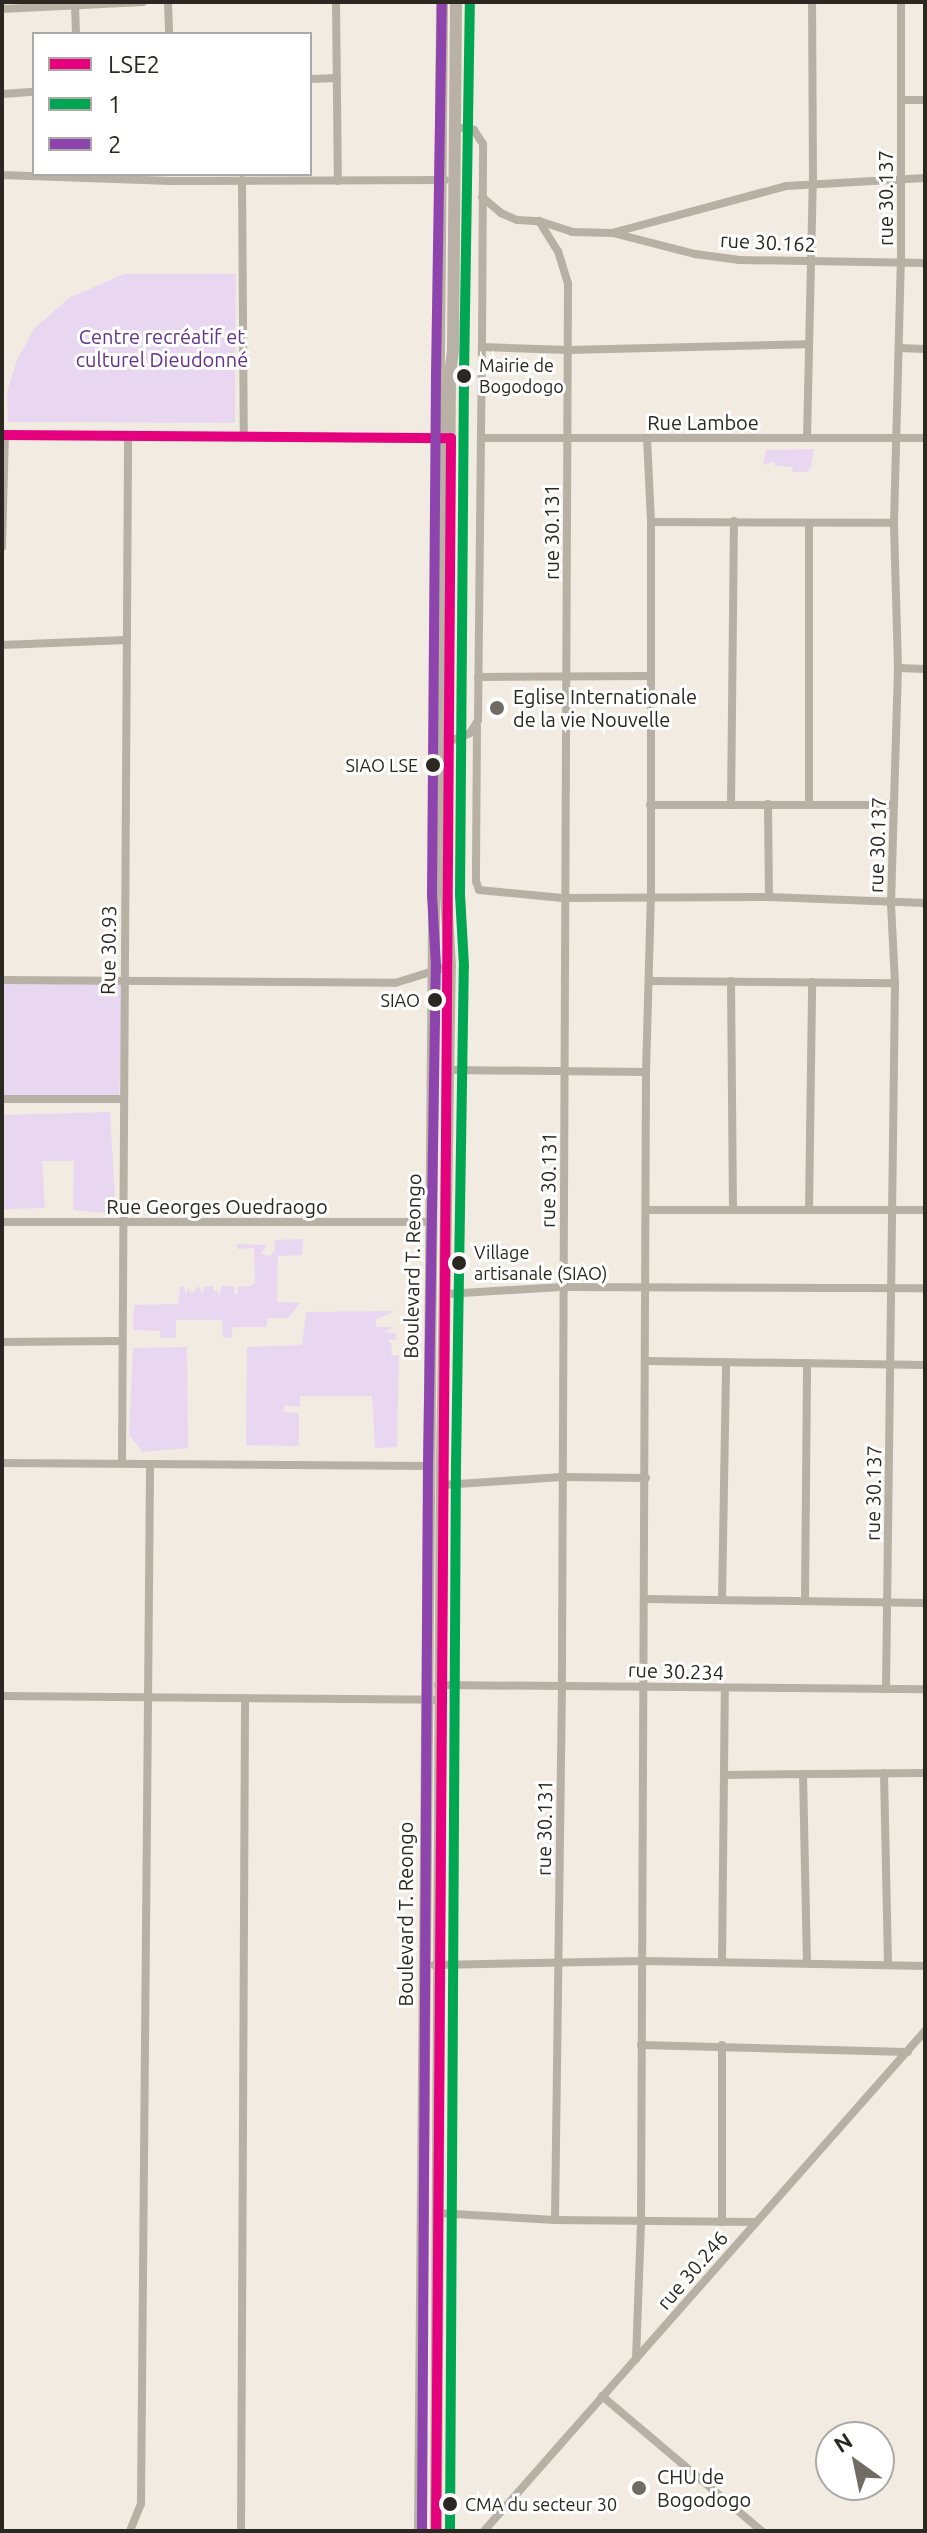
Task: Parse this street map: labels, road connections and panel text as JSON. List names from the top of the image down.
{
  "streets": {
    "main road": ["Boulevard T. Reongo"],
    "street": [
      "rue 30.137",
      "rue 30.162",
      "Rue Lamboe",
      "rue 30.131",
      "Rue 30.93",
      "Rue Georges Ouedraogo",
      "rue 30.234",
      "rue 30.246"
    ]
  },
  "crossings": [
    ["rue 30.137", "rue 30.162"],
    ["rue 30.137", "Rue Lamboe"],
    ["rue 30.137", "rue 30.234"],
    ["Rue Lamboe", "rue 30.131"],
    ["rue 30.131", "rue 30.234"],
    ["Rue 30.93", "Rue Georges Ouedraogo"],
    ["Rue Georges Ouedraogo", "Boulevard T. Reongo"],
    ["Boulevard T. Reongo", "rue 30.234"]
  ],
  "parks": ["Centre recréatif et culturel Dieudonné"],
  "places": [
    "Mairie de Bogodogo",
    "Eglise Internationale de la vie Nouvelle",
    "SIAO LSE",
    "SIAO",
    "Village artisanale (SIAO)",
    "CHU de Bogodogo",
    "CMA du secteur 30"
  ],
  "lines": ["transit line 1", "transit line 2", "transit line LSE2"],
  "legend": ["LSE2", "1", "2"],
  "north": "top left"
}
